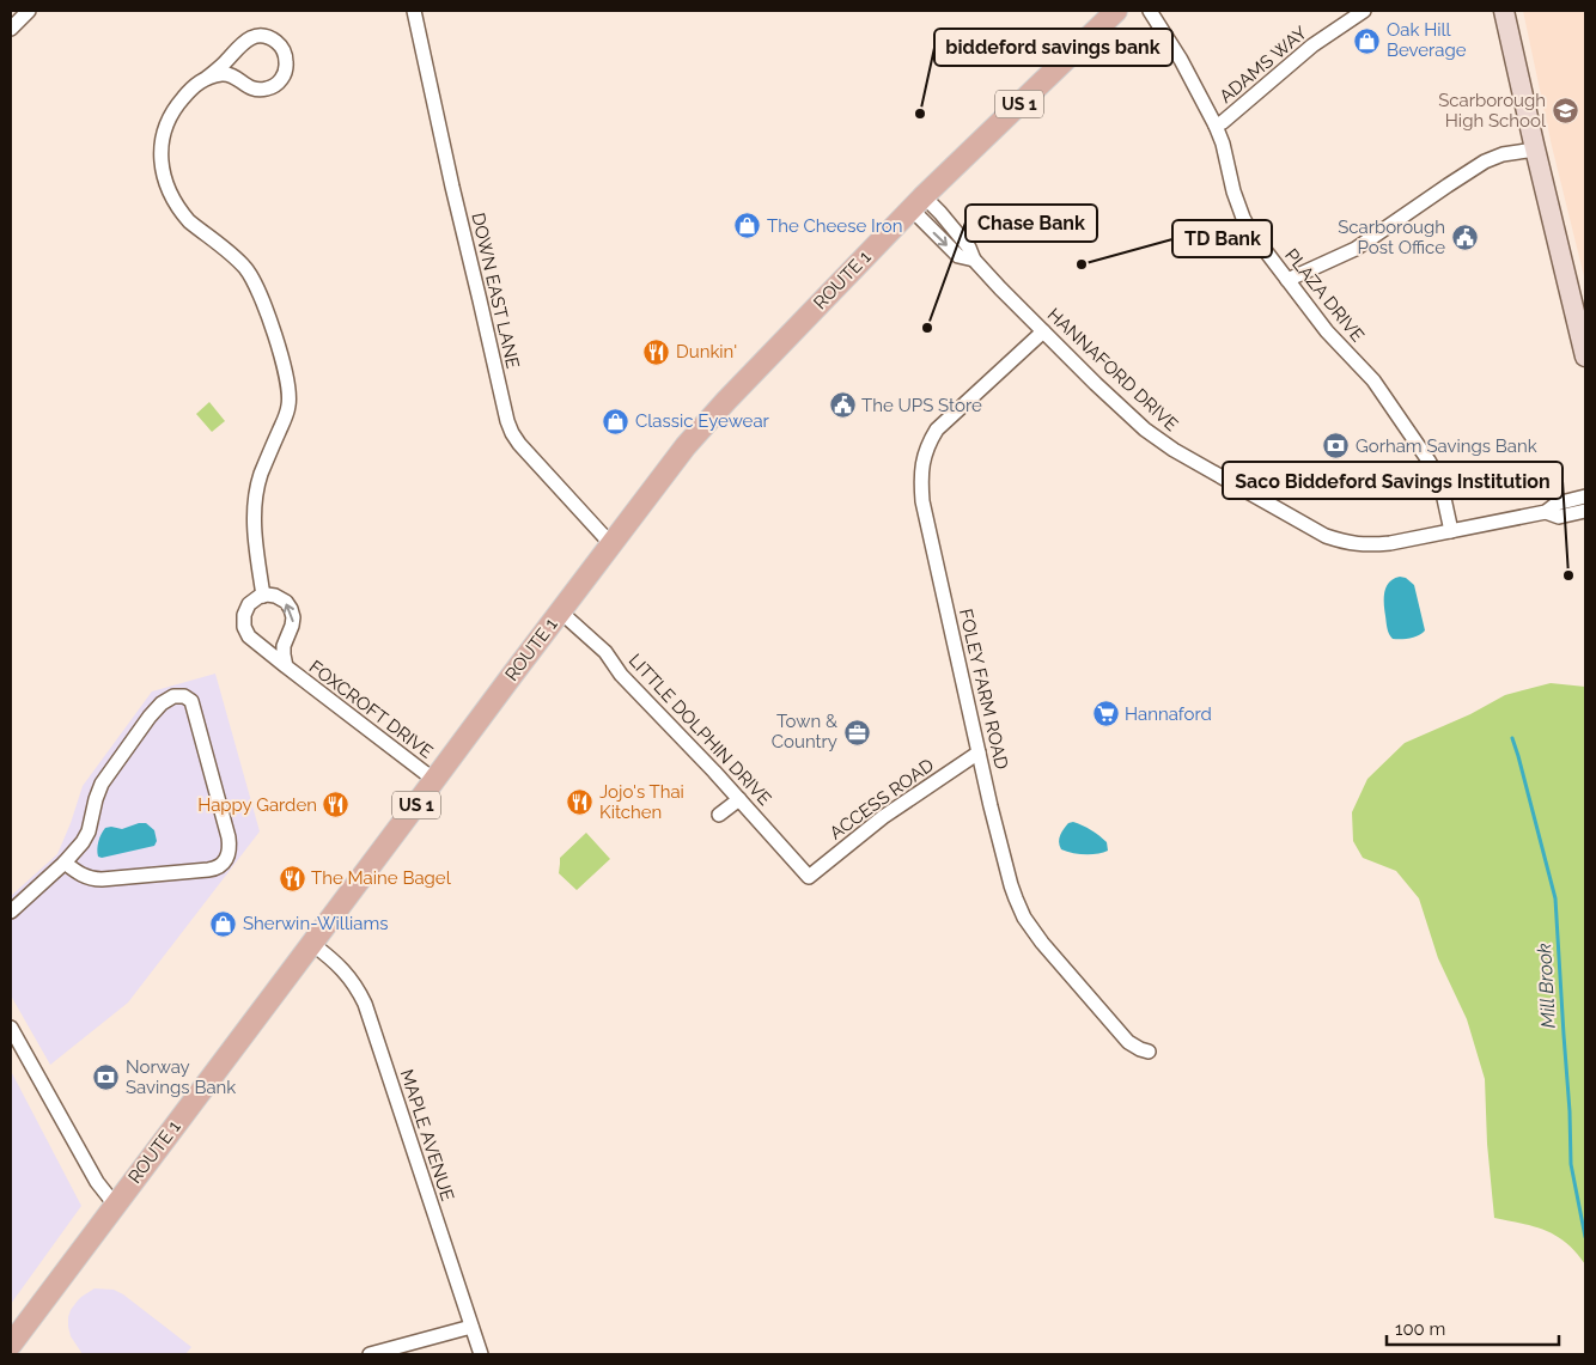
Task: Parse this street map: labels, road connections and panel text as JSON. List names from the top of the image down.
{
  "streets": {
    "main road": ["US 1", "ROUTE 1"],
    "street": [
      "ADAMS WAY",
      "DOWN EAST LANE",
      "PLAZA DRIVE",
      "HANNAFORD DRIVE",
      "FOLEY FARM ROAD",
      "FOXCROFT DRIVE",
      "LITTLE DOLPHIN DRIVE",
      "ACCESS ROAD",
      "MAPLE AVENUE"
    ]
  },
  "crossings": [
    ["ADAMS WAY", "PLAZA DRIVE"],
    ["ROUTE 1", "DOWN EAST LANE"],
    ["ROUTE 1", "HANNAFORD DRIVE"],
    ["ROUTE 1", "FOXCROFT DRIVE"],
    ["ROUTE 1", "LITTLE DOLPHIN DRIVE"],
    ["ROUTE 1", "MAPLE AVENUE"],
    ["PLAZA DRIVE", "HANNAFORD DRIVE"],
    ["HANNAFORD DRIVE", "FOLEY FARM ROAD"],
    ["FOLEY FARM ROAD", "ACCESS ROAD"],
    ["LITTLE DOLPHIN DRIVE", "ACCESS ROAD"]
  ],
  "water": ["Mill Brook"],
  "places": {
    "shop": [
      "Oak Hill Beverage",
      "The Cheese Iron",
      "Classic Eyewear",
      "Sherwin-Williams"
    ],
    "school or university": ["Scarborough High School"],
    "other": [
      "biddeford savings bank",
      "TD Bank",
      "Chase Bank",
      "Saco Biddeford Savings Institution"
    ],
    "public building": ["Scarborough Post Office", "The UPS Store"],
    "restaurant": [
      "Dunkin'",
      "Jojo's Thai Kitchen",
      "Happy Garden",
      "The Maine Bagel"
    ],
    "bank": ["Gorham Savings Bank", "Norway Savings Bank"],
    "supermarket": ["Hannaford"],
    "office": ["Town & Country"]
  },
  "scale_bar": "100 m"
}
